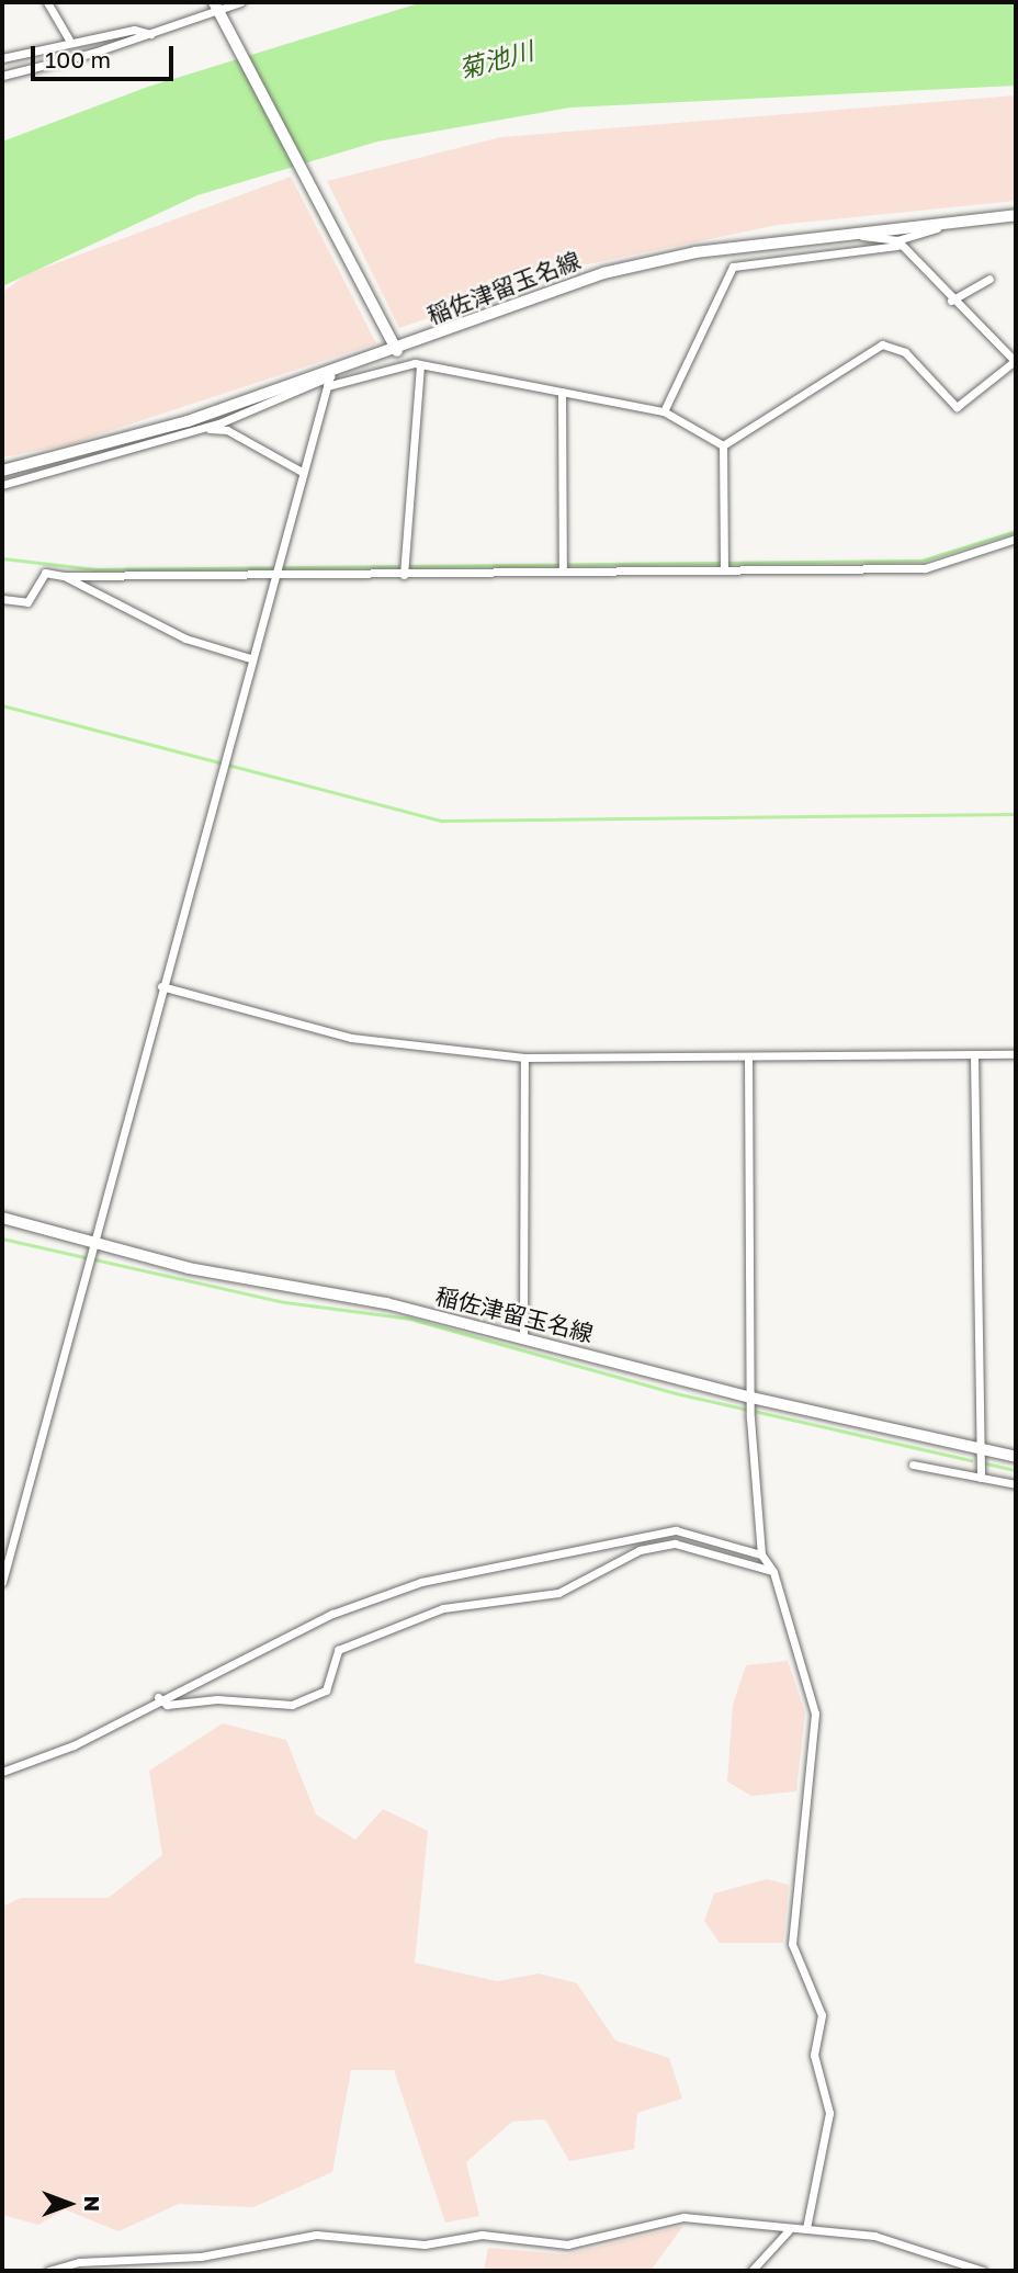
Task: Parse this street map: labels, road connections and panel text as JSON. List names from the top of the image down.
{
  "streets": {
    "main road": ["稲佐津留玉名線"]
  },
  "water": ["菊池川"],
  "scale_bar": "100 m",
  "north": "right"
}
